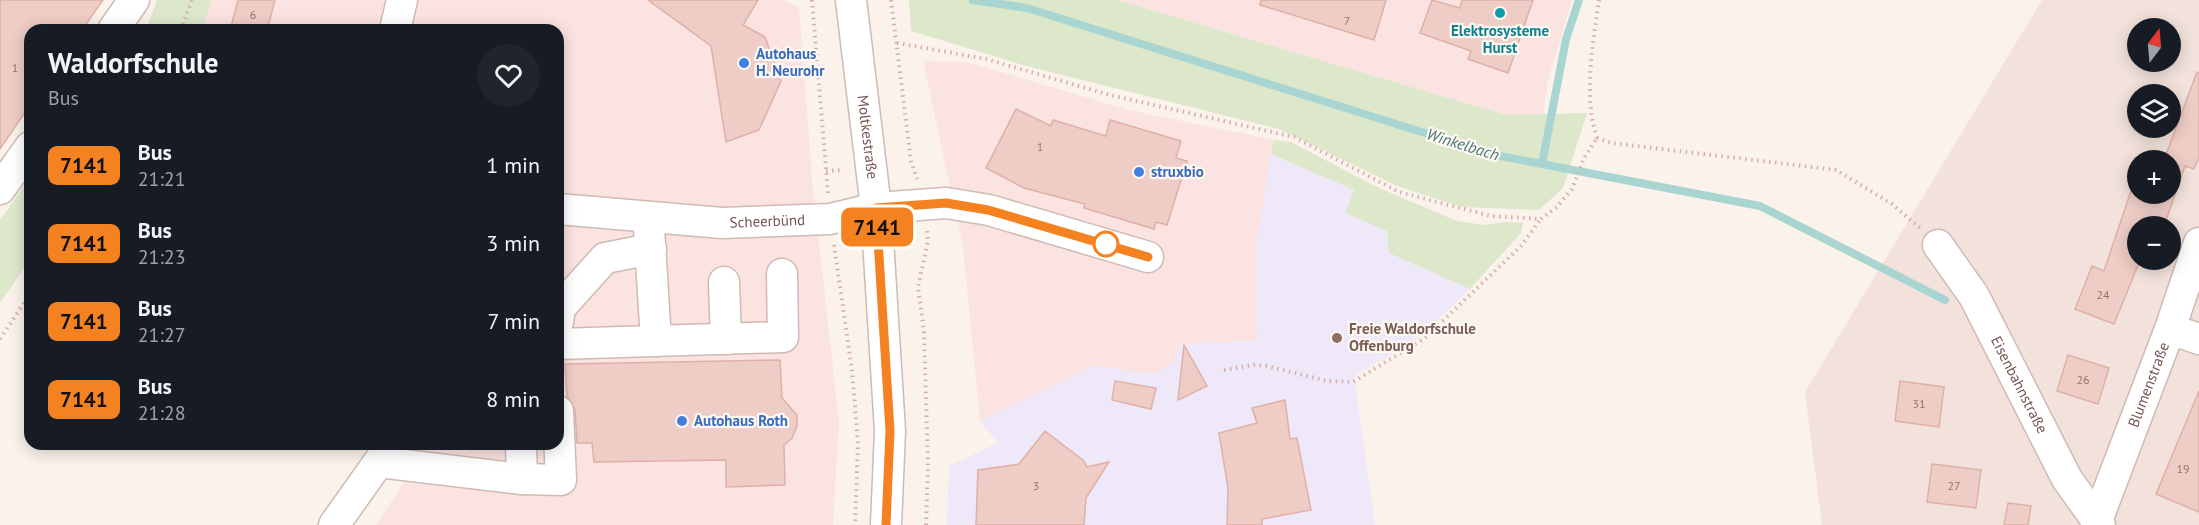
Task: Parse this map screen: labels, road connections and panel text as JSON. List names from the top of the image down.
{
  "streets": {
    "street": [
      "Moltkestraße",
      "Scheerbünd",
      "Blumenstraße",
      "Eisenbahnstraße"
    ]
  },
  "crossings": [
    ["Moltkestraße", "Scheerbünd"],
    ["Blumenstraße", "Eisenbahnstraße"]
  ],
  "water": ["Winkelbach"],
  "places": [
    "Elektrosysteme Hurst",
    "Autohaus H. Neurohr",
    "struxbio",
    "Freie Waldorfschule Offenburg",
    "Autohaus Roth"
  ],
  "lines": ["bus line 7141"],
  "house_numbers": [
    "6",
    "7",
    "1",
    "1",
    "24",
    "26",
    "31",
    "19",
    "3",
    "27"
  ],
  "north": "top",
  "page": {
    "on_map": "7141",
    "map_buttons": ["+", "−"],
    "heading": ["Waldorfschule", "Bus"],
    "list": [
      {
        "mark": "7141",
        "name": "Bus",
        "note": "21:21",
        "value": "1 min"
      },
      {
        "mark": "7141",
        "name": "Bus",
        "note": "21:23",
        "value": "3 min"
      },
      {
        "mark": "7141",
        "name": "Bus",
        "note": "21:27",
        "value": "7 min"
      },
      {
        "mark": "7141",
        "name": "Bus",
        "note": "21:28",
        "value": "8 min"
      }
    ]
  }
}
